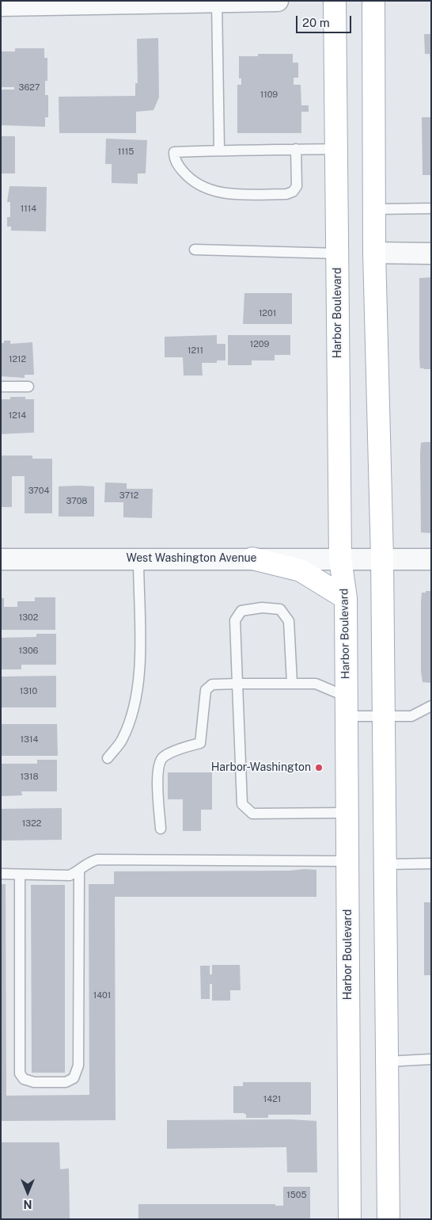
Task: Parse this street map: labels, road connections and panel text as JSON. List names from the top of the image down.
{
  "streets": {
    "main road": ["Harbor Boulevard"],
    "street": ["West Washington Avenue"]
  },
  "crossings": [
    ["Harbor Boulevard", "West Washington Avenue"]
  ],
  "places": ["Harbor-Washington"],
  "house_numbers": [
    "3627",
    "1109",
    "1115",
    "1114",
    "1201",
    "1209",
    "1211",
    "1212",
    "1214",
    "3704",
    "3712",
    "3708",
    "1302",
    "1306",
    "1310",
    "1314",
    "1318",
    "1322",
    "1401",
    "1421",
    "1505"
  ],
  "scale_bar": "20 m",
  "north": "bottom"
}
